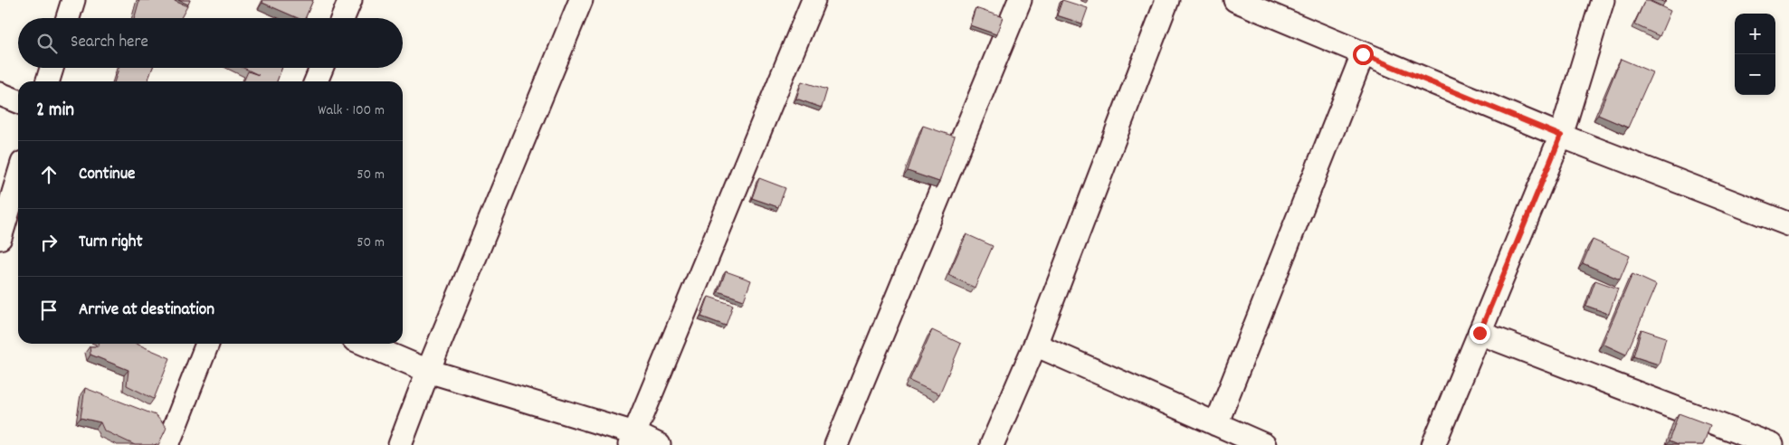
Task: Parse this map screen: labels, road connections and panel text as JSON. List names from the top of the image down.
{
  "page": {
    "map_buttons": ["+", "−"],
    "search": "Search here",
    "heading": ["2 min", "Walk · 100 m"],
    "list": [
      ["Continue", "50 m"],
      ["Turn right", "50 m"],
      "Arrive at destination"
    ]
  }
}
